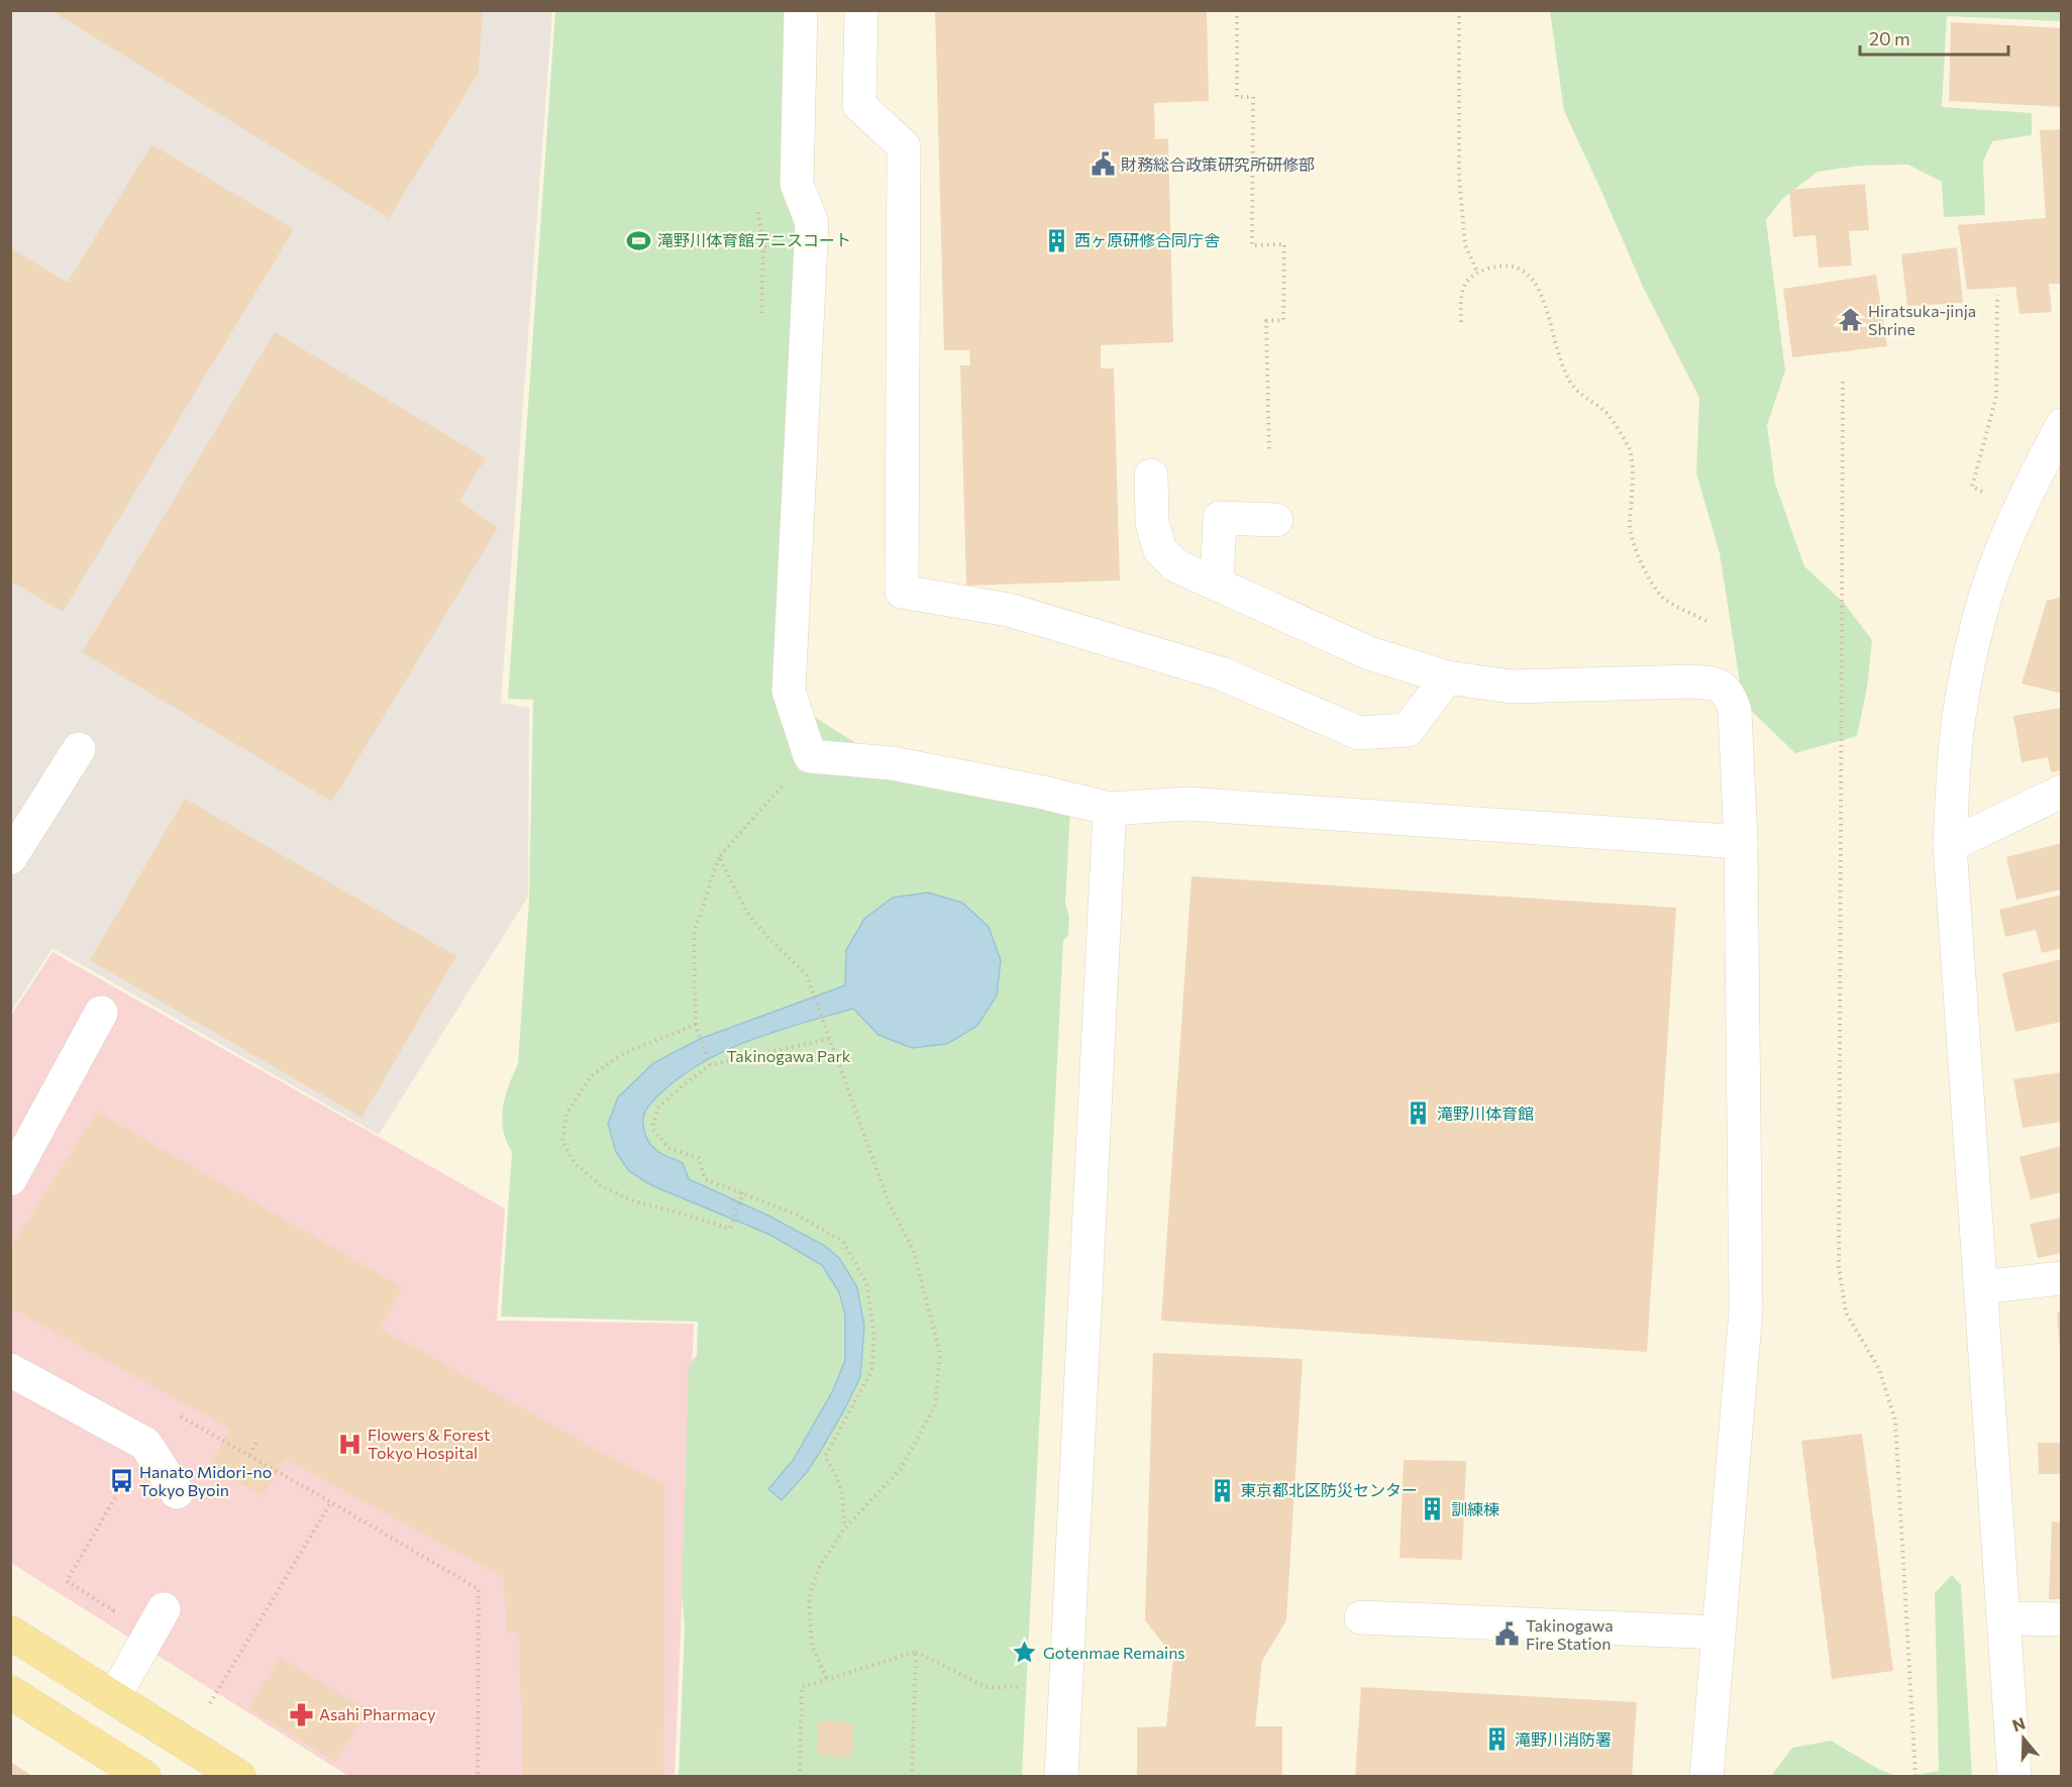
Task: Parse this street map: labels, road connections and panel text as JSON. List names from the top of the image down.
{
  "parks": ["Takinogawa Park"],
  "places": {
    "public building": ["財務総合政策研究所研修部", "Takinogawa Fire Station"],
    "sports": ["滝野川体育館テニスコート"],
    "building": [
      "西ヶ原研修合同庁舎",
      "滝野川体育館",
      "東京都北区防災センター",
      "訓練棟",
      "滝野川消防署"
    ],
    "temple": ["Hiratsuka-jinja Shrine"],
    "hospital": ["Flowers & Forest Tokyo Hospital"],
    "bus stop": ["Hanato Midori-no Tokyo Byoin"],
    "place": ["Gotenmae Remains"],
    "pharmacy": ["Asahi Pharmacy"]
  },
  "scale_bar": "20 m",
  "north": "top"
}
